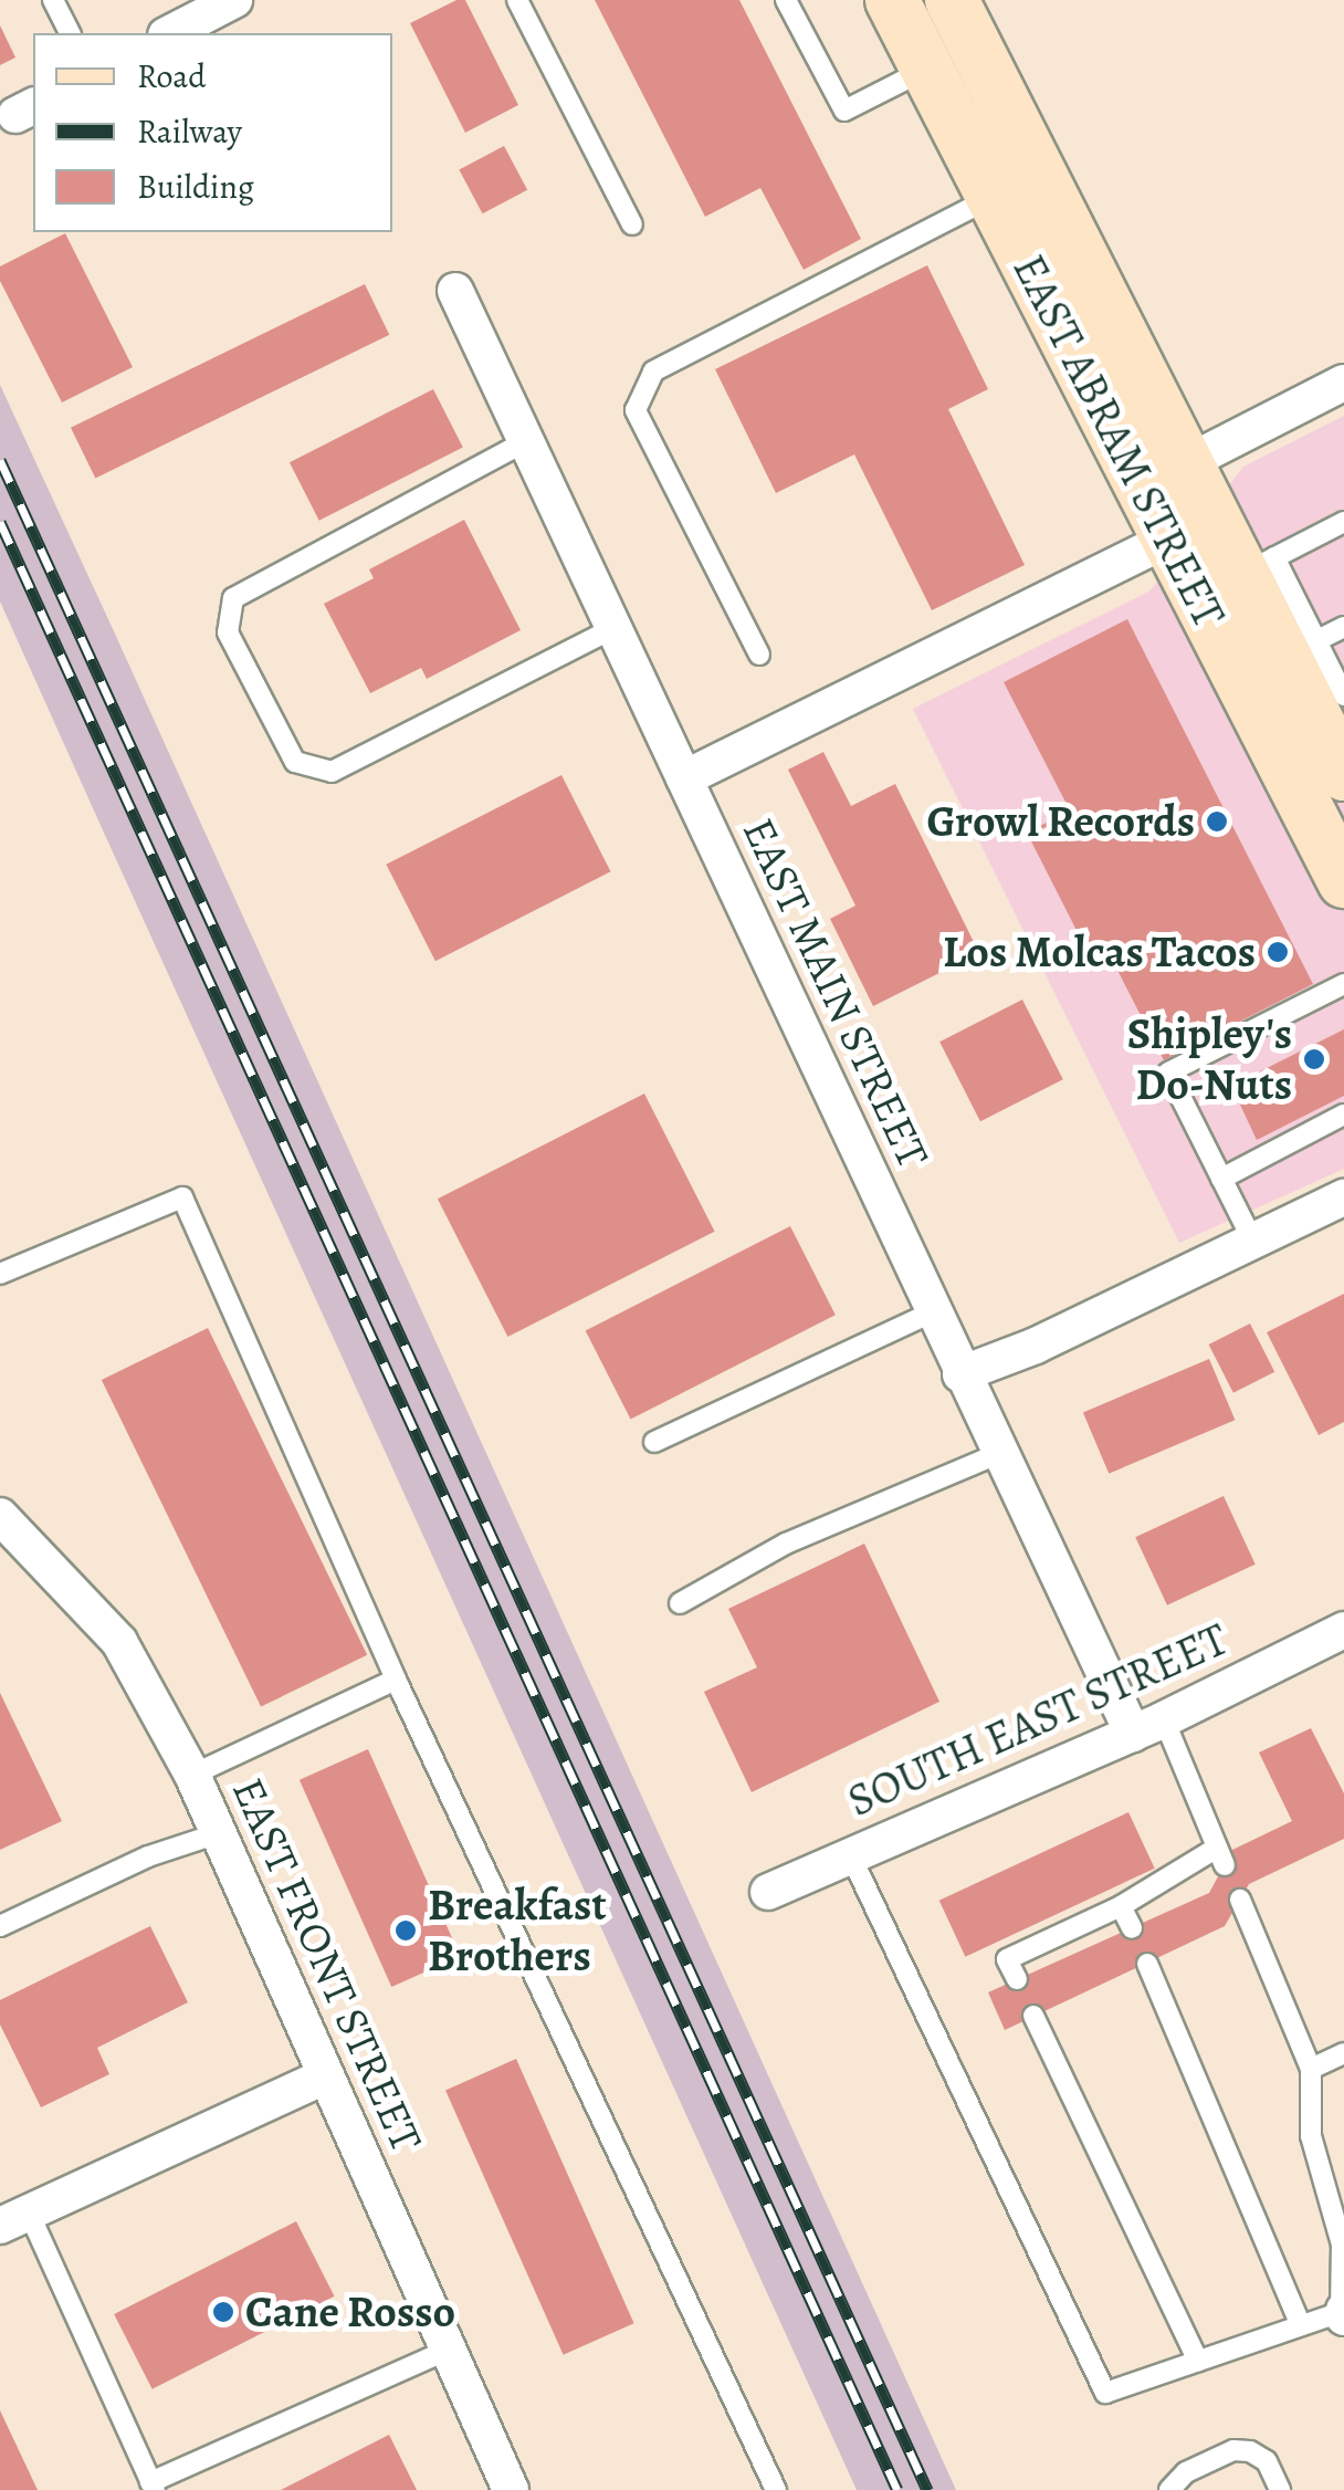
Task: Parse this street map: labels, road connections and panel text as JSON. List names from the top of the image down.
{
  "streets": {
    "main road": ["EAST ABRAM STREET"],
    "street": ["EAST MAIN STREET", "SOUTH EAST STREET", "EAST FRONT STREET"]
  },
  "crossings": [
    ["EAST MAIN STREET", "SOUTH EAST STREET"]
  ],
  "places": [
    "Growl Records",
    "Los Molcas Tacos",
    "Shipley's Do-Nuts",
    "Breakfast Brothers",
    "Cane Rosso"
  ],
  "legend": ["Road", "Railway", "Building"]
}
